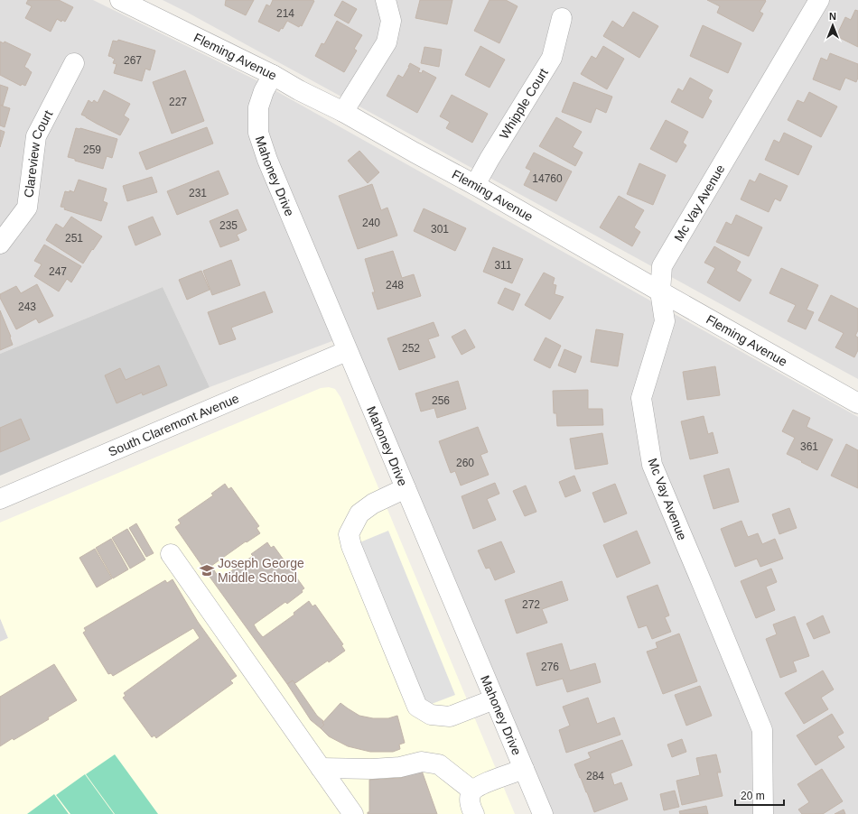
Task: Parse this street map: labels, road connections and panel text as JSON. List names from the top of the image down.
{
  "streets": {
    "street": [
      "Fleming Avenue",
      "Whipple Court",
      "Clareview Court",
      "Mahoney Drive",
      "Mc Vay Avenue",
      "South Claremont Avenue"
    ]
  },
  "crossings": [
    ["Fleming Avenue", "Whipple Court"],
    ["Fleming Avenue", "Mahoney Drive"],
    ["Fleming Avenue", "Mc Vay Avenue"],
    ["Mahoney Drive", "South Claremont Avenue"]
  ],
  "places": {
    "school or university": ["Joseph George Middle School"]
  },
  "house_numbers": [
    "214",
    "267",
    "227",
    "259",
    "14760",
    "231",
    "240",
    "235",
    "301",
    "251",
    "311",
    "247",
    "248",
    "243",
    "252",
    "256",
    "361",
    "260",
    "272",
    "276",
    "284"
  ],
  "scale_bar": "20 m",
  "north": "top"
}
